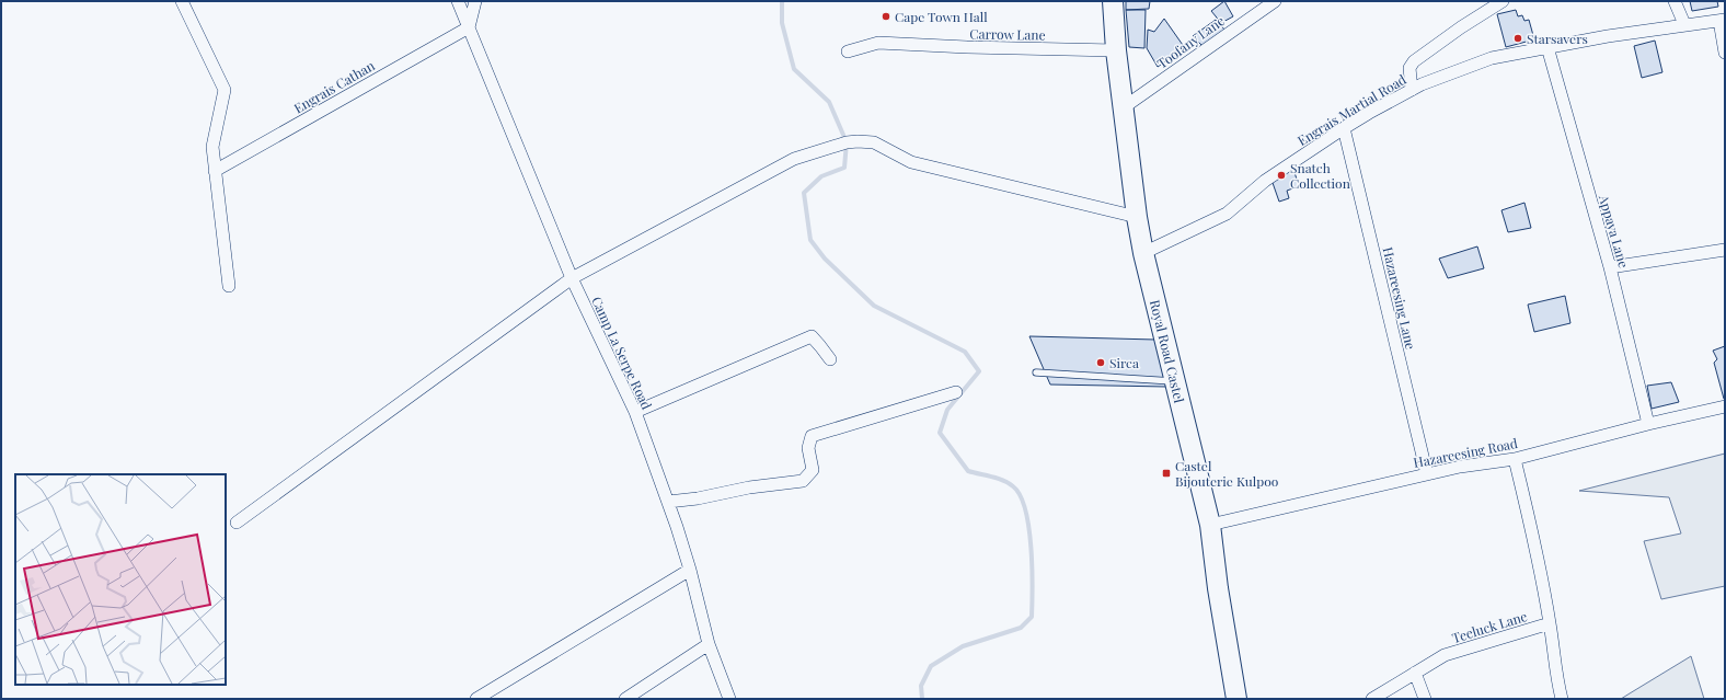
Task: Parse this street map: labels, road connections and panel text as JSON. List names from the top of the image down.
{
  "streets": {
    "main road": ["Royal Road Castel"],
    "street": [
      "Carrow Lane",
      "Toofany Lane",
      "Engrais Cathan",
      "Engrais Martial Road",
      "Appaya Lane",
      "Hazareesing Lane",
      "Camp La Serpe Road",
      "Hazareesing Road",
      "Teeluck Lane"
    ]
  },
  "crossings": [
    ["Carrow Lane", "Royal Road Castel"],
    ["Toofany Lane", "Royal Road Castel"],
    ["Engrais Cathan", "Camp La Serpe Road"],
    ["Engrais Martial Road", "Appaya Lane"],
    ["Engrais Martial Road", "Hazareesing Lane"],
    ["Engrais Martial Road", "Royal Road Castel"],
    ["Appaya Lane", "Hazareesing Road"],
    ["Hazareesing Lane", "Hazareesing Road"],
    ["Royal Road Castel", "Hazareesing Road"]
  ],
  "places": {
    "other": [
      "Cape Town Hall",
      "Starsavers",
      "Snatch Collection",
      "Sirca"
    ],
    "transit": ["Castel Bijouterie Kulpoo"]
  }
}
